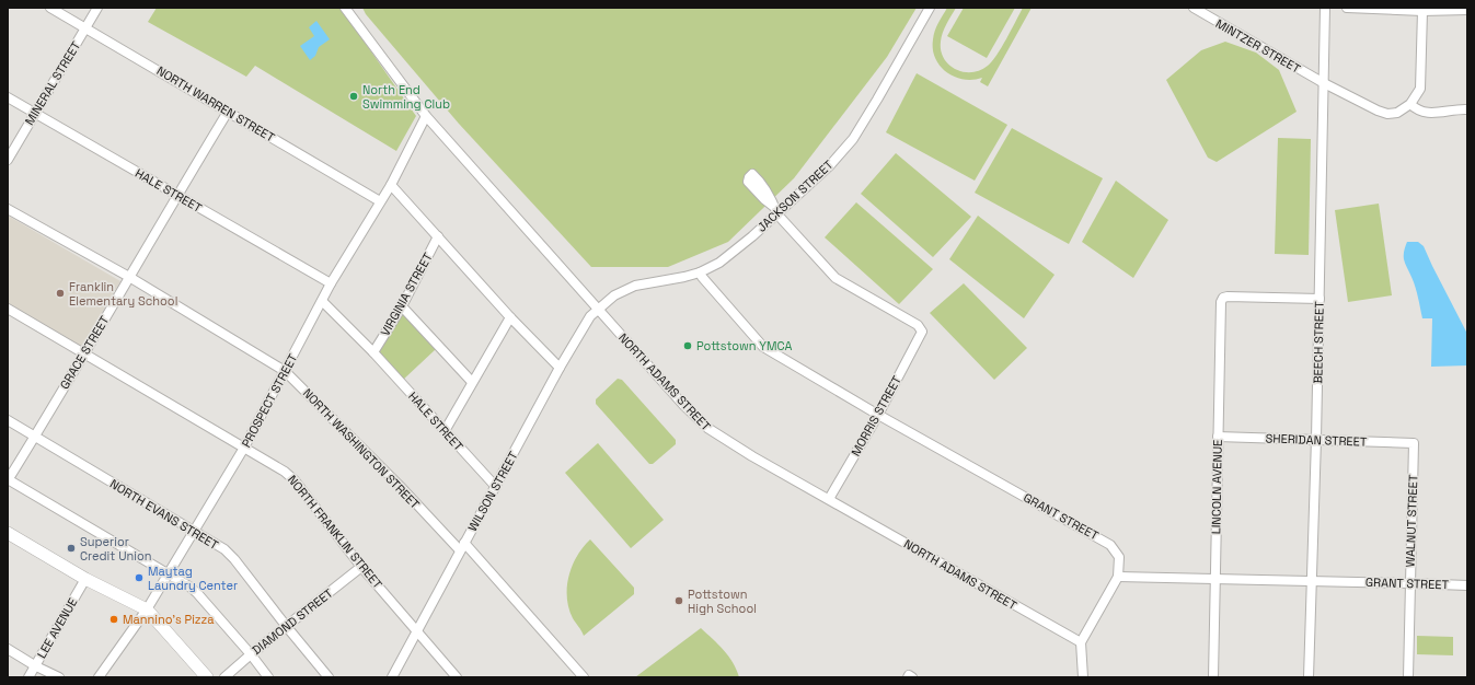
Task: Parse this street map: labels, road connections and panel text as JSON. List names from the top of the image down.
{
  "streets": {
    "street": [
      "MINTZER STREET",
      "MINERAL STREET",
      "NORTH WARREN STREET",
      "HALE STREET",
      "JACKSON STREET",
      "VIRGINIA STREET",
      "BEECH STREET",
      "GRACE STREET",
      "NORTH ADAMS STREET",
      "PROSPECT STREET",
      "MORRIS STREET",
      "SHERIDAN STREET",
      "NORTH WASHINGTON STREET",
      "LINCOLN AVENUE",
      "WILSON STREET",
      "NORTH EVANS STREET",
      "GRANT STREET",
      "WALNUT STREET",
      "NORTH FRANKLIN STREET",
      "DIAMOND STREET",
      "LEE AVENUE"
    ]
  },
  "crossings": [
    ["MINTZER STREET", "BEECH STREET"],
    ["MINERAL STREET", "NORTH WARREN STREET"],
    ["MINERAL STREET", "HALE STREET"],
    ["NORTH WARREN STREET", "GRACE STREET"],
    ["NORTH WARREN STREET", "PROSPECT STREET"],
    ["HALE STREET", "VIRGINIA STREET"],
    ["HALE STREET", "GRACE STREET"],
    ["HALE STREET", "PROSPECT STREET"],
    ["HALE STREET", "WILSON STREET"],
    ["JACKSON STREET", "NORTH ADAMS STREET"],
    ["JACKSON STREET", "MORRIS STREET"],
    ["JACKSON STREET", "WILSON STREET"],
    ["JACKSON STREET", "GRANT STREET"],
    ["BEECH STREET", "SHERIDAN STREET"],
    ["BEECH STREET", "LINCOLN AVENUE"],
    ["BEECH STREET", "GRANT STREET"],
    ["GRACE STREET", "NORTH WASHINGTON STREET"],
    ["GRACE STREET", "NORTH EVANS STREET"],
    ["GRACE STREET", "NORTH FRANKLIN STREET"],
    ["NORTH ADAMS STREET", "PROSPECT STREET"],
    ["NORTH ADAMS STREET", "MORRIS STREET"],
    ["NORTH ADAMS STREET", "WILSON STREET"],
    ["PROSPECT STREET", "NORTH WASHINGTON STREET"],
    ["PROSPECT STREET", "NORTH EVANS STREET"],
    ["PROSPECT STREET", "NORTH FRANKLIN STREET"],
    ["MORRIS STREET", "GRANT STREET"],
    ["SHERIDAN STREET", "LINCOLN AVENUE"],
    ["SHERIDAN STREET", "WALNUT STREET"],
    ["NORTH WASHINGTON STREET", "WILSON STREET"],
    ["LINCOLN AVENUE", "GRANT STREET"],
    ["WILSON STREET", "NORTH FRANKLIN STREET"],
    ["NORTH EVANS STREET", "DIAMOND STREET"],
    ["GRANT STREET", "WALNUT STREET"],
    ["NORTH FRANKLIN STREET", "DIAMOND STREET"]
  ],
  "places": [
    "North End Swimming Club",
    "Franklin Elementary School",
    "Pottstown YMCA",
    "Superior Credit Union",
    "Maytag Laundry Center",
    "Pottstown High School",
    "Mannino's Pizza"
  ]
}
